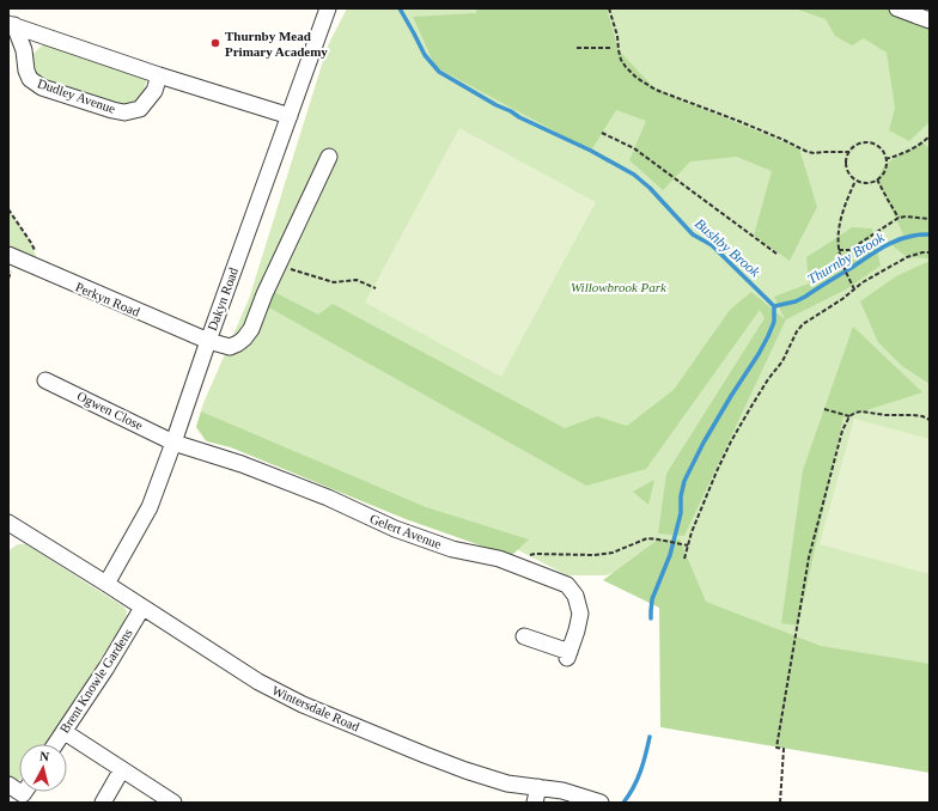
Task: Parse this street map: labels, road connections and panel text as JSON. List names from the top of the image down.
{
  "streets": {
    "street": [
      "Dudley Avenue",
      "Perkyn Road",
      "Dakyn Road",
      "Ogwen Close",
      "Gelert Avenue",
      "Brent Knowle Gardens",
      "Wintersdale Road"
    ]
  },
  "crossings": [
    ["Dudley Avenue", "Dakyn Road"],
    ["Perkyn Road", "Dakyn Road"],
    ["Dakyn Road", "Ogwen Close"],
    ["Dakyn Road", "Gelert Avenue"],
    ["Dakyn Road", "Wintersdale Road"],
    ["Ogwen Close", "Gelert Avenue"],
    ["Brent Knowle Gardens", "Wintersdale Road"]
  ],
  "water": ["Bushby Brook", "Thurnby Brook"],
  "parks": ["Willowbrook Park"],
  "places": ["Thurnby Mead Primary Academy"],
  "north": "top"
}
